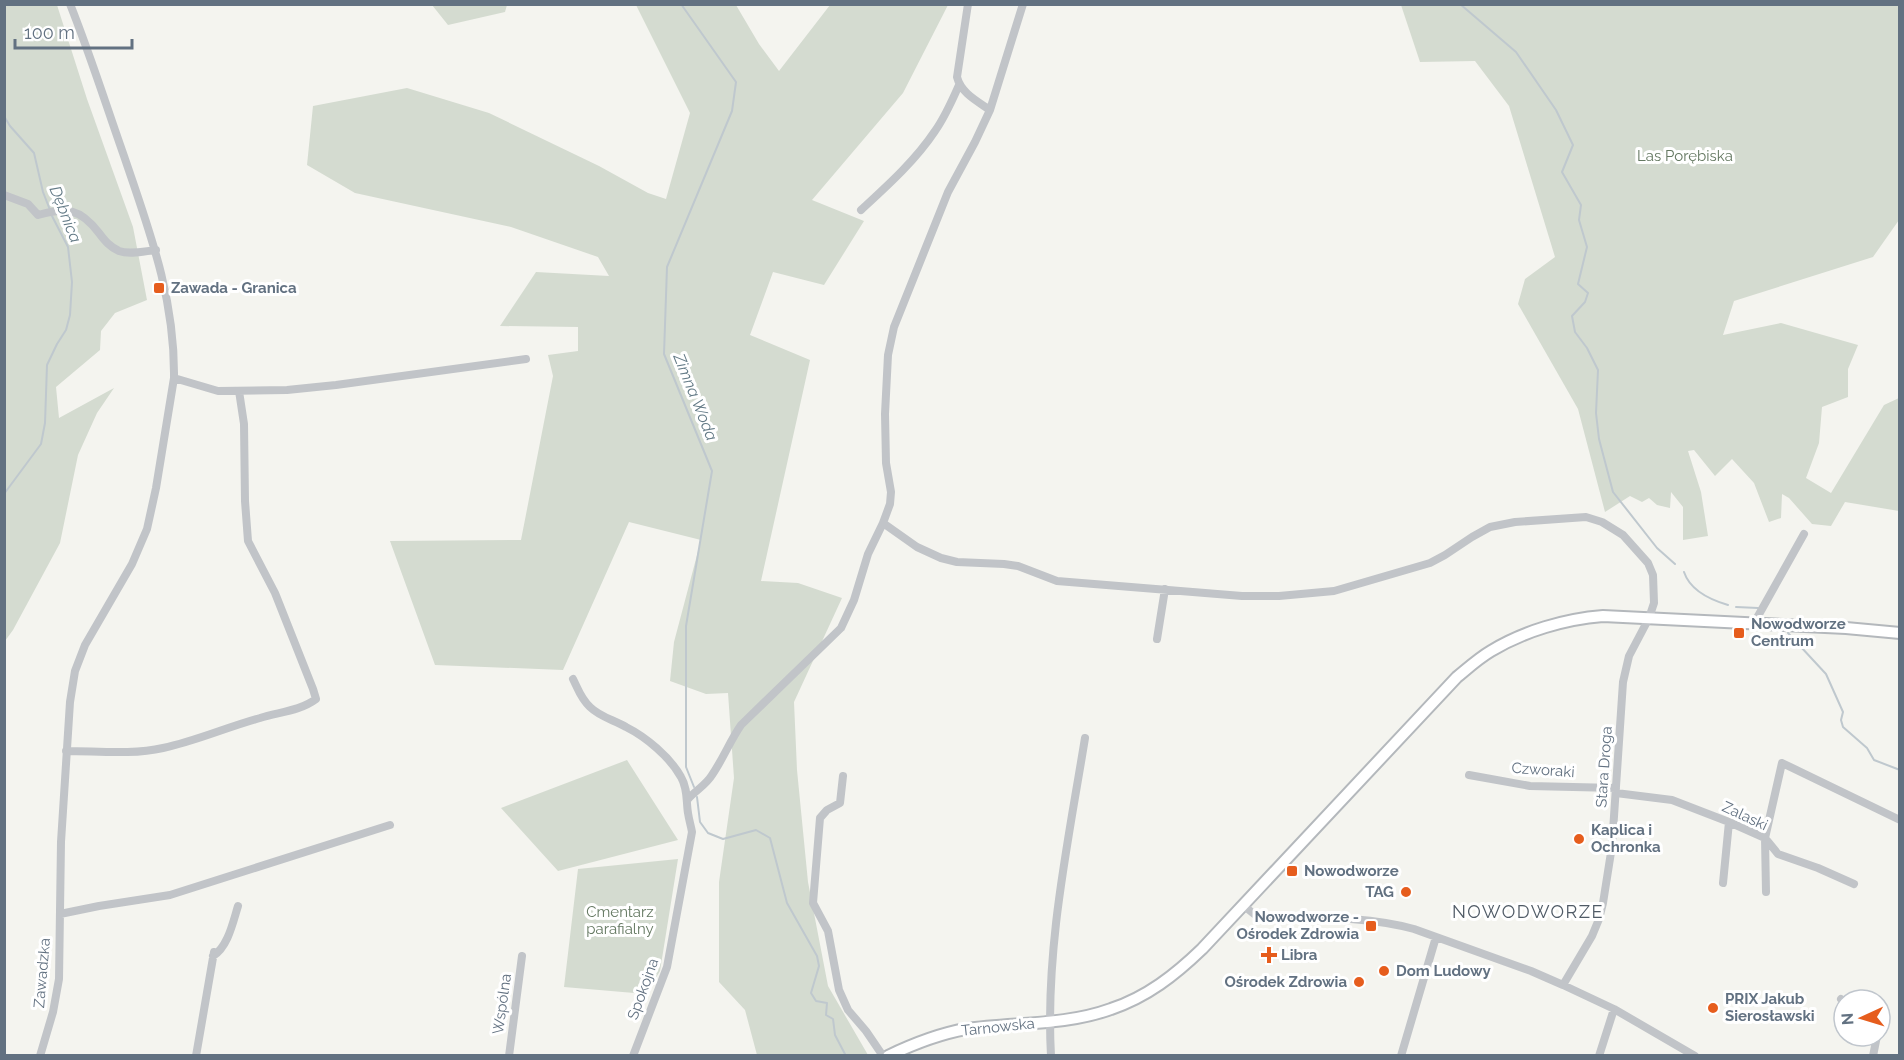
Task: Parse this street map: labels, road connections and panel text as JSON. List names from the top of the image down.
{
  "streets": {
    "main road": ["Tarnowska"],
    "street": [
      "Stara Droga",
      "Czworaki",
      "Zalaski",
      "Zawadzka",
      "Spokojna",
      "Wspólna"
    ]
  },
  "crossings": [
    ["Stara Droga", "Czworaki"],
    ["Stara Droga", "Zalaski"],
    ["Stara Droga", "Tarnowska"],
    ["Czworaki", "Zalaski"]
  ],
  "districts": ["NOWODWORZE"],
  "water": ["Dębnica", "Zimna Woda"],
  "parks": ["Las Porębiska", "Cmentarz parafialny"],
  "places": {
    "transit": [
      "Zawada - Granica",
      "Nowodworze Centrum",
      "Nowodworze",
      "Nowodworze - Ośrodek Zdrowia"
    ],
    "other": [
      "Kaplica i Ochronka",
      "TAG",
      "Dom Ludowy",
      "Ośrodek Zdrowia",
      "PRIX Jakub Sierosławski"
    ],
    "health": ["Libra"]
  },
  "scale_bar": "100 m",
  "north": "left"
}
